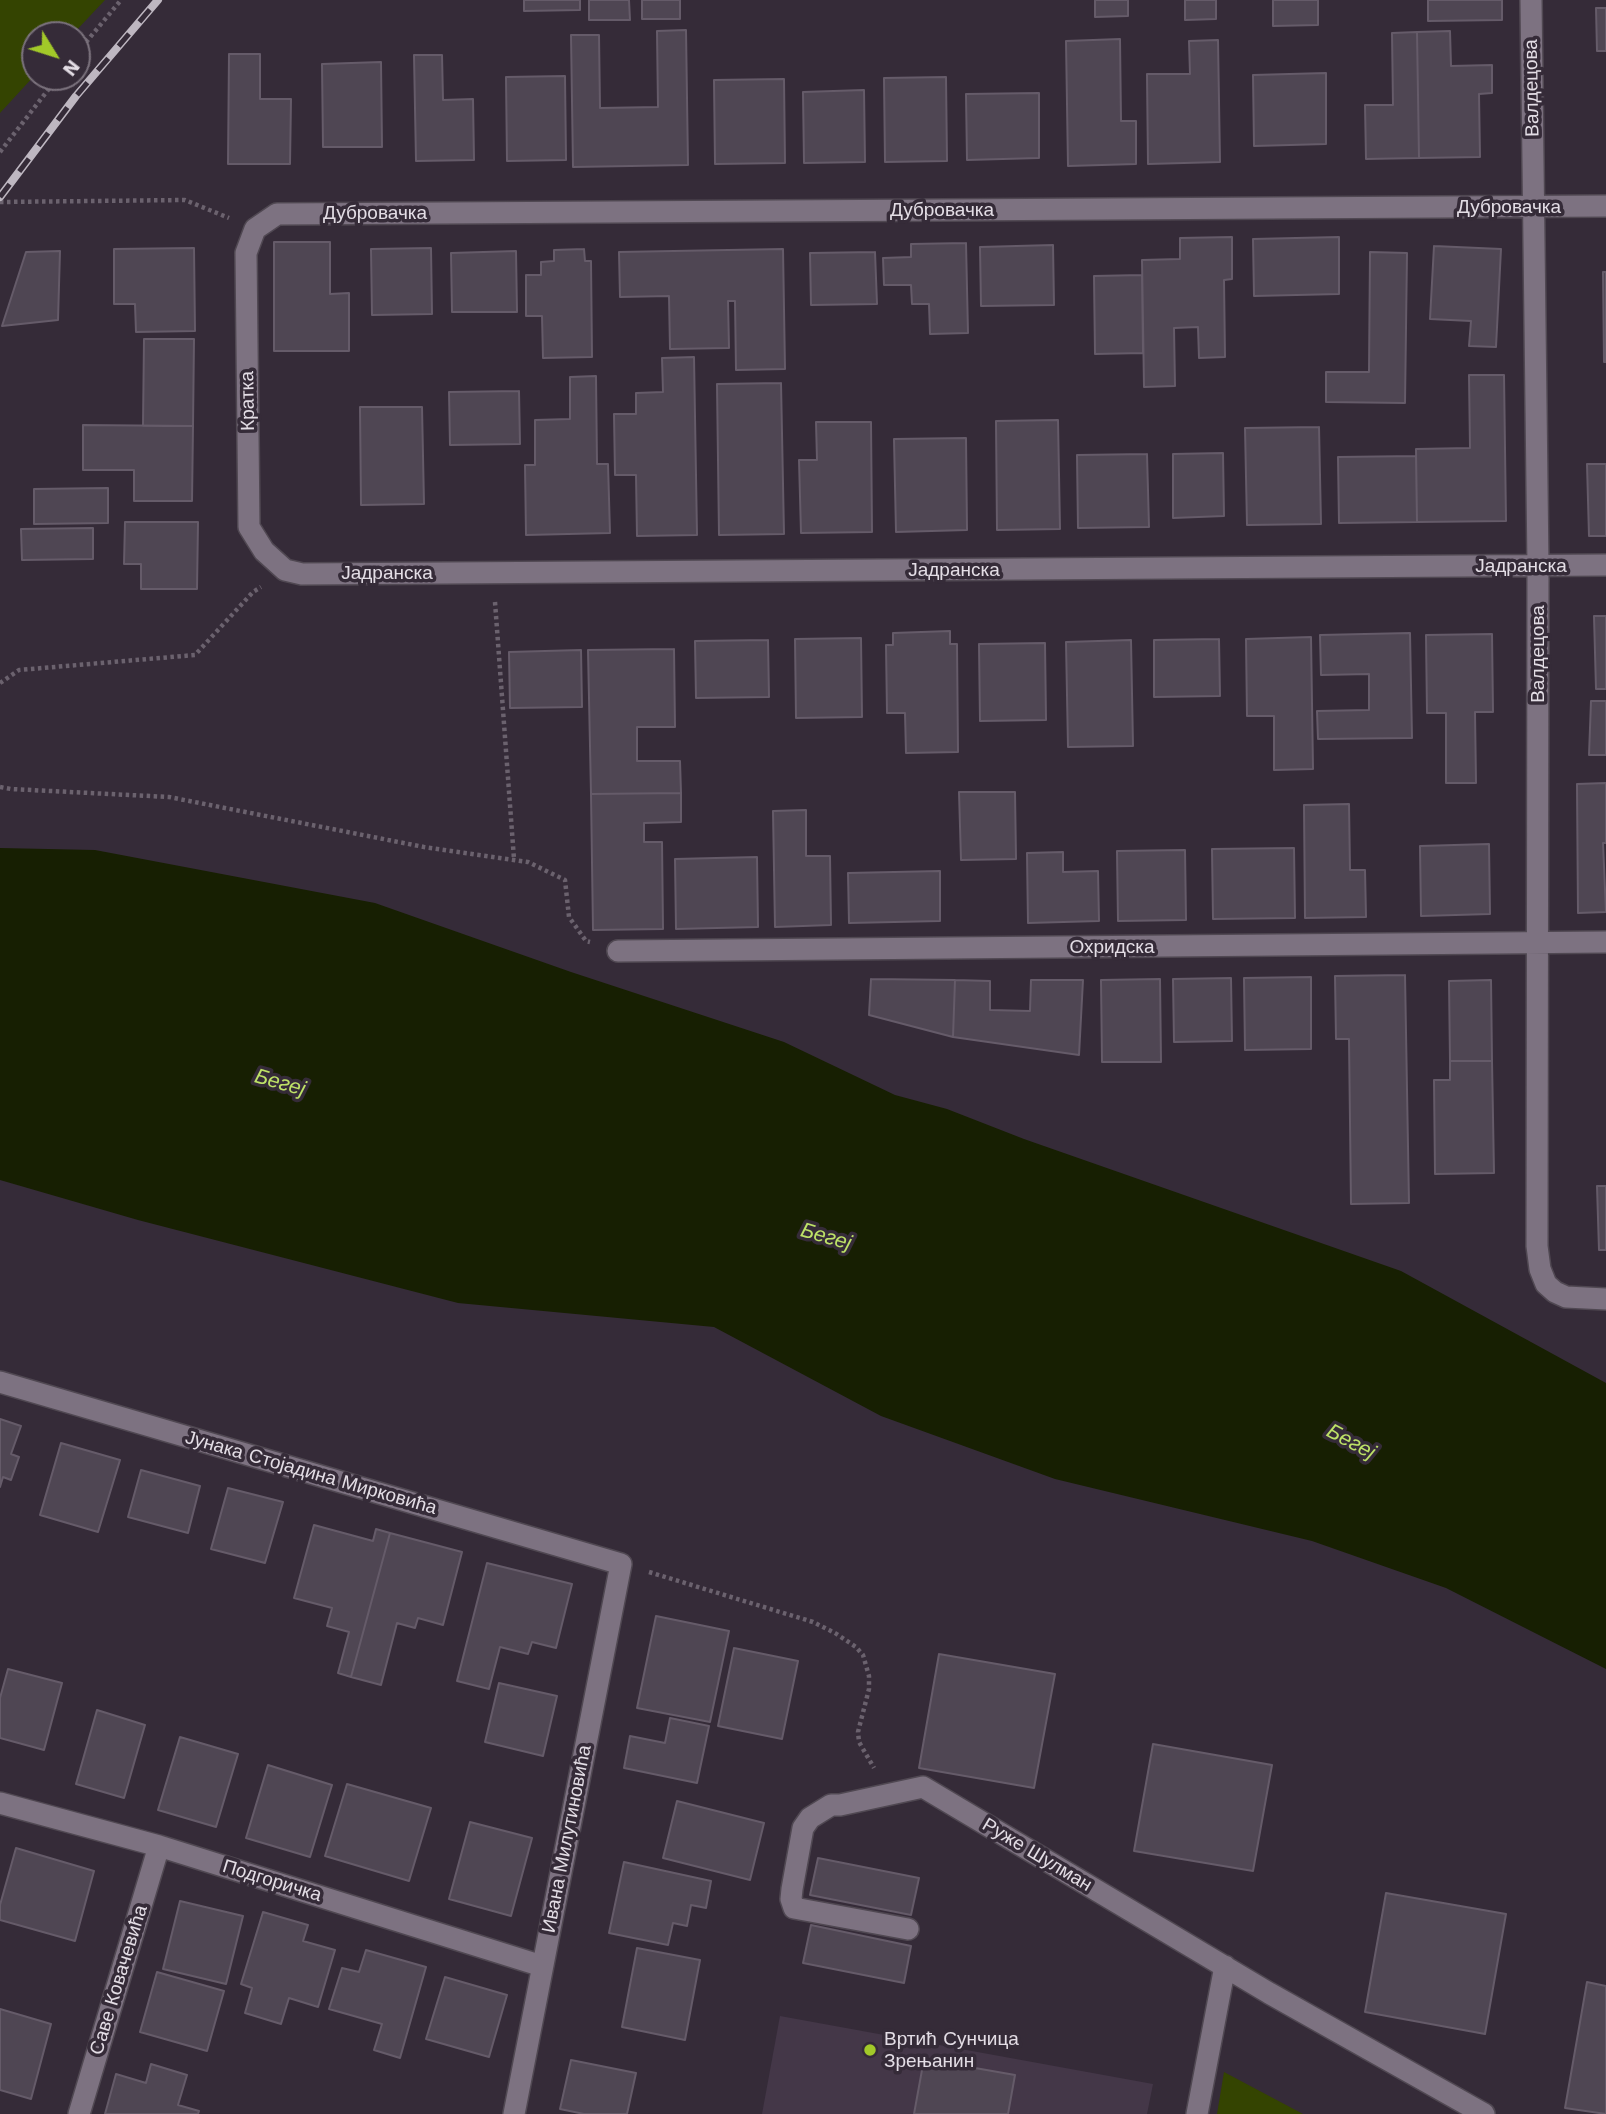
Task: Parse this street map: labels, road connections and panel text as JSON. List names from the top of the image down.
{
  "streets": {
    "street": [
      "Валдецова",
      "Дубровачка",
      "Кратка",
      "Јадранска",
      "Охридска",
      "Јунака Стојадина Мирковића",
      "Ивана Милутиновића",
      "Руже Шулман",
      "Подгоричка",
      "Саве Ковачевића"
    ]
  },
  "crossings": [
    ["Валдецова", "Дубровачка"],
    ["Валдецова", "Јадранска"],
    ["Валдецова", "Охридска"],
    ["Дубровачка", "Кратка"],
    ["Кратка", "Јадранска"],
    ["Јунака Стојадина Мирковића", "Ивана Милутиновића"],
    ["Ивана Милутиновића", "Подгоричка"],
    ["Подгоричка", "Саве Ковачевића"]
  ],
  "water": ["Бегеј"],
  "places": ["Вртић Сунчица Зрењанин"],
  "north": "bottom right"
}
